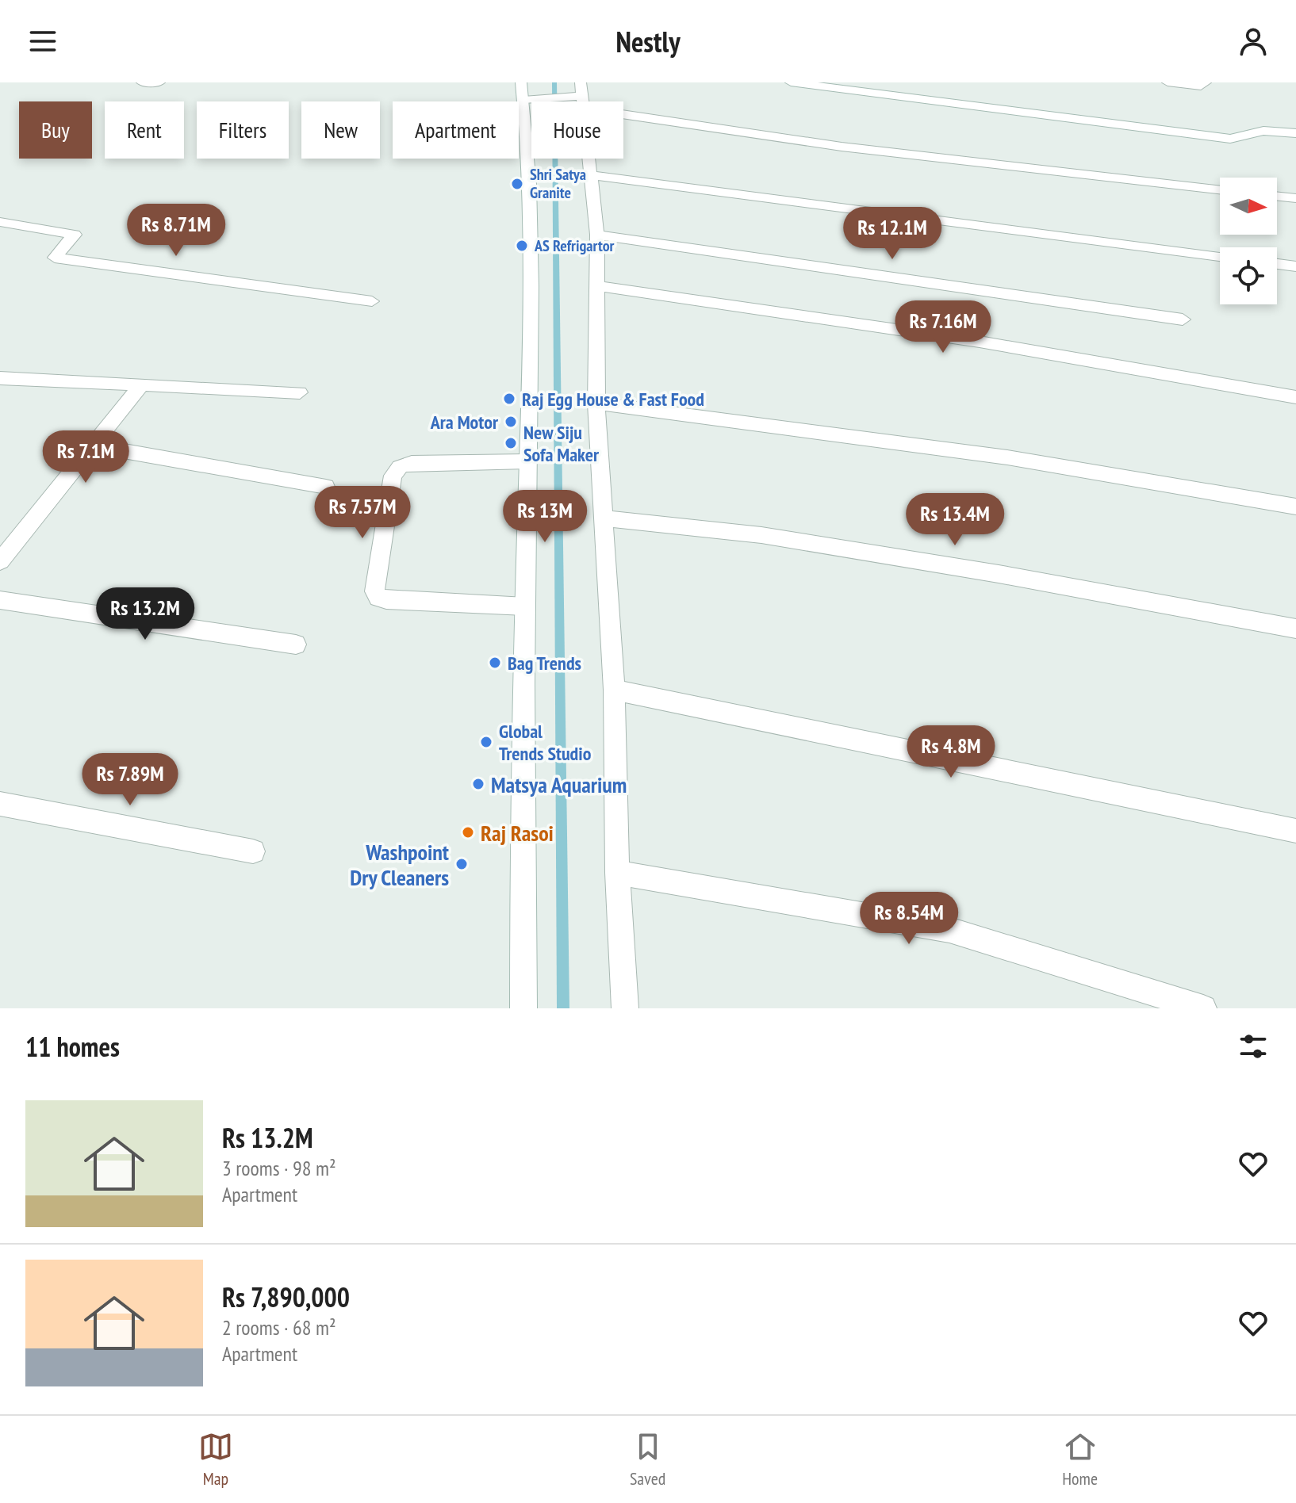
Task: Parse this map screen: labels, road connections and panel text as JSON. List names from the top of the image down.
{
  "places": [
    "Shri Satya Granite",
    "AS Refrigartor",
    "Raj Egg House & Fast Food",
    "Ara Motor",
    "New Siju Sofa Maker",
    "Bag Trends",
    "Global Trends Studio",
    "Matsya Aquarium",
    "Raj Rasoi",
    "Washpoint Dry Cleaners"
  ],
  "north": "right",
  "page": {
    "header": "Nestly",
    "chip": [
      "Buy",
      "Rent",
      "Filters",
      "New",
      "Apartment",
      "House"
    ],
    "price": [
      "Rs 8.71M",
      "Rs 12.1M",
      "Rs 7.16M",
      "Rs 7.1M",
      "Rs 7.57M",
      "Rs 13M",
      "Rs 13.4M",
      "Rs 13.2M",
      "Rs 4.8M",
      "Rs 7.89M",
      "Rs 8.54M"
    ],
    "heading": "11 homes",
    "list": [
      {
        "name": "Rs 13.2M",
        "note": "3 rooms · 98 m² · Apartment"
      },
      {
        "name": "Rs 7,890,000",
        "note": "2 rooms · 68 m² · Apartment"
      }
    ],
    "tabs": ["Map", "Saved", "Home"]
  }
}
